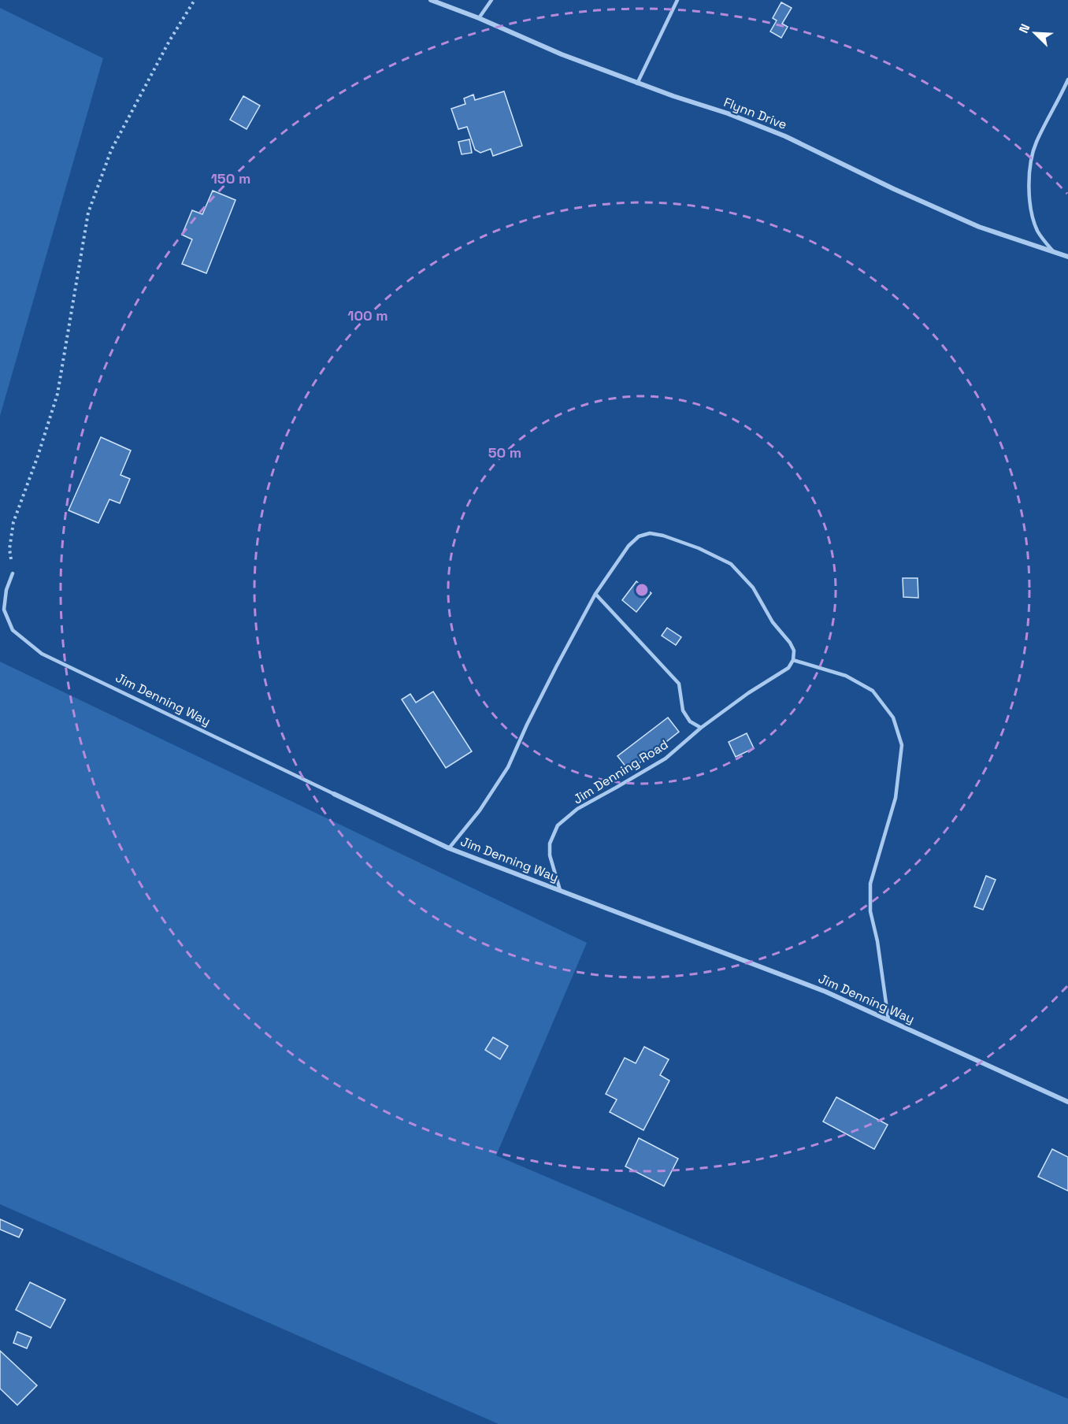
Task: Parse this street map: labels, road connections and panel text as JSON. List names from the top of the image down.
{
  "streets": {
    "street": ["Flynn Drive", "Jim Denning Way"],
    "lane": ["Jim Denning Road"]
  },
  "crossings": [
    ["Jim Denning Way", "Jim Denning Road"]
  ],
  "north": "top left",
  "rings": ["150 m", "100 m", "50 m"]
}
